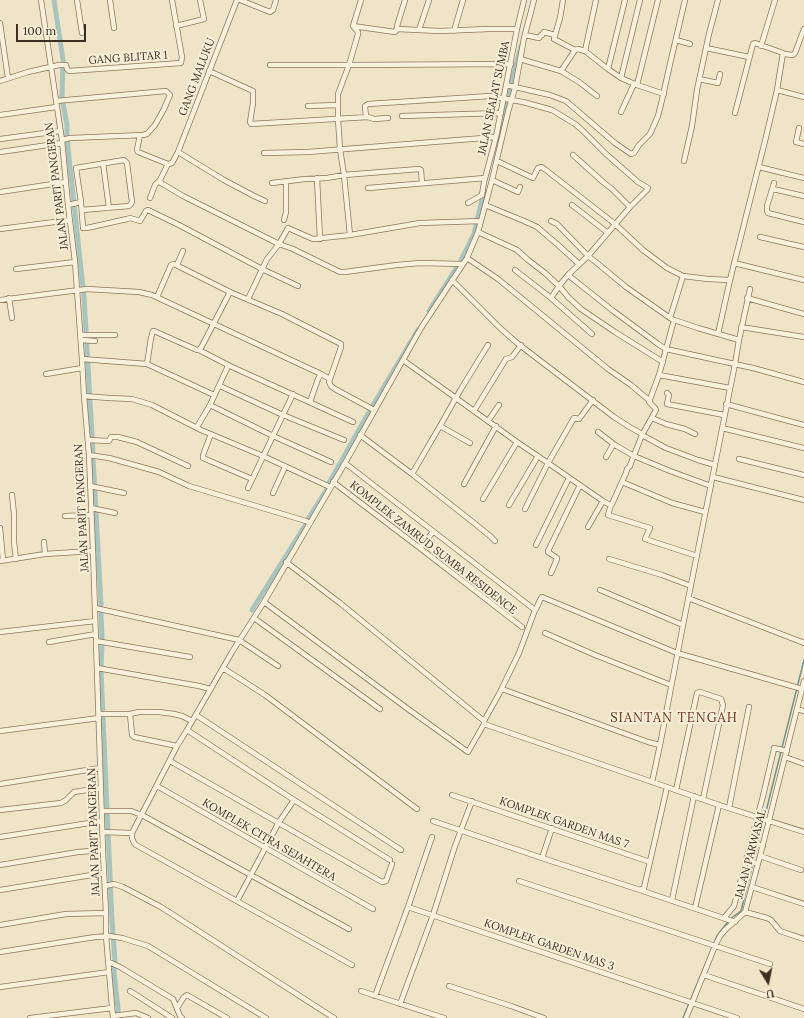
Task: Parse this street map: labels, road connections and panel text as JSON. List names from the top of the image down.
{
  "streets": {
    "street": [
      "GANG BLITAR 1",
      "GANG MALUKU",
      "JALAN SEALAT SUMBA",
      "JALAN PARIT PANGERAN",
      "KOMPLEK ZAMRUD SUMBA RESIDENCE",
      "KOMPLEK GARDEN MAS 7",
      "KOMPLEK CITRA SEJAHTERA",
      "JALAN PARWASAL",
      "KOMPLEK GARDEN MAS 3"
    ]
  },
  "crossings": [
    ["GANG BLITAR 1", "JALAN PARIT PANGERAN"],
    ["JALAN SEALAT SUMBA", "KOMPLEK ZAMRUD SUMBA RESIDENCE"],
    ["JALAN SEALAT SUMBA", "KOMPLEK CITRA SEJAHTERA"],
    ["JALAN PARWASAL", "KOMPLEK GARDEN MAS 3"]
  ],
  "districts": ["SIANTAN TENGAH"],
  "scale_bar": "100 m",
  "north": "bottom"
}
